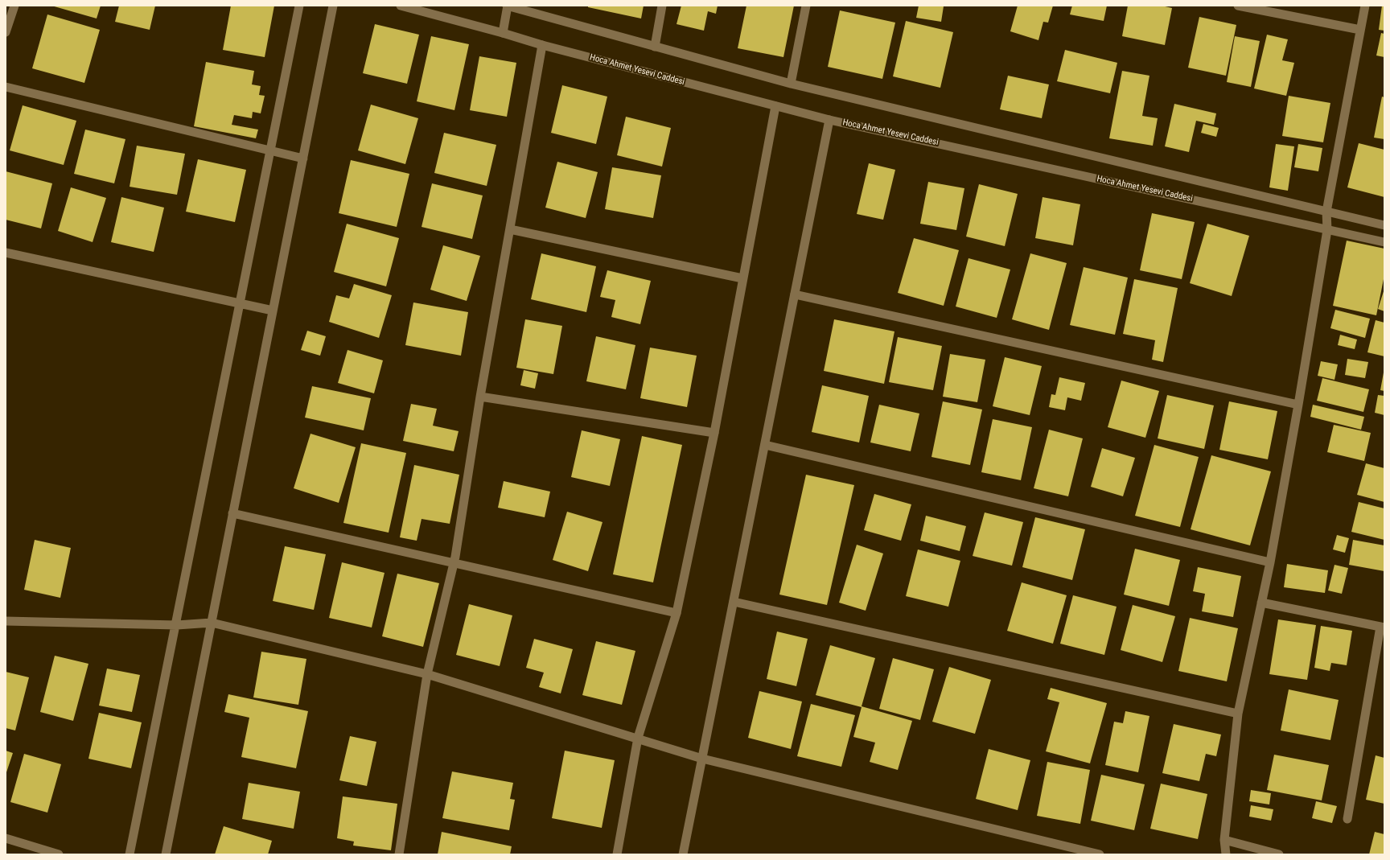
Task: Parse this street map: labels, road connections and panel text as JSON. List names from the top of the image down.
{
  "streets": {
    "street": ["Hoca Ahmet Yesevi Caddesi"]
  }
}
